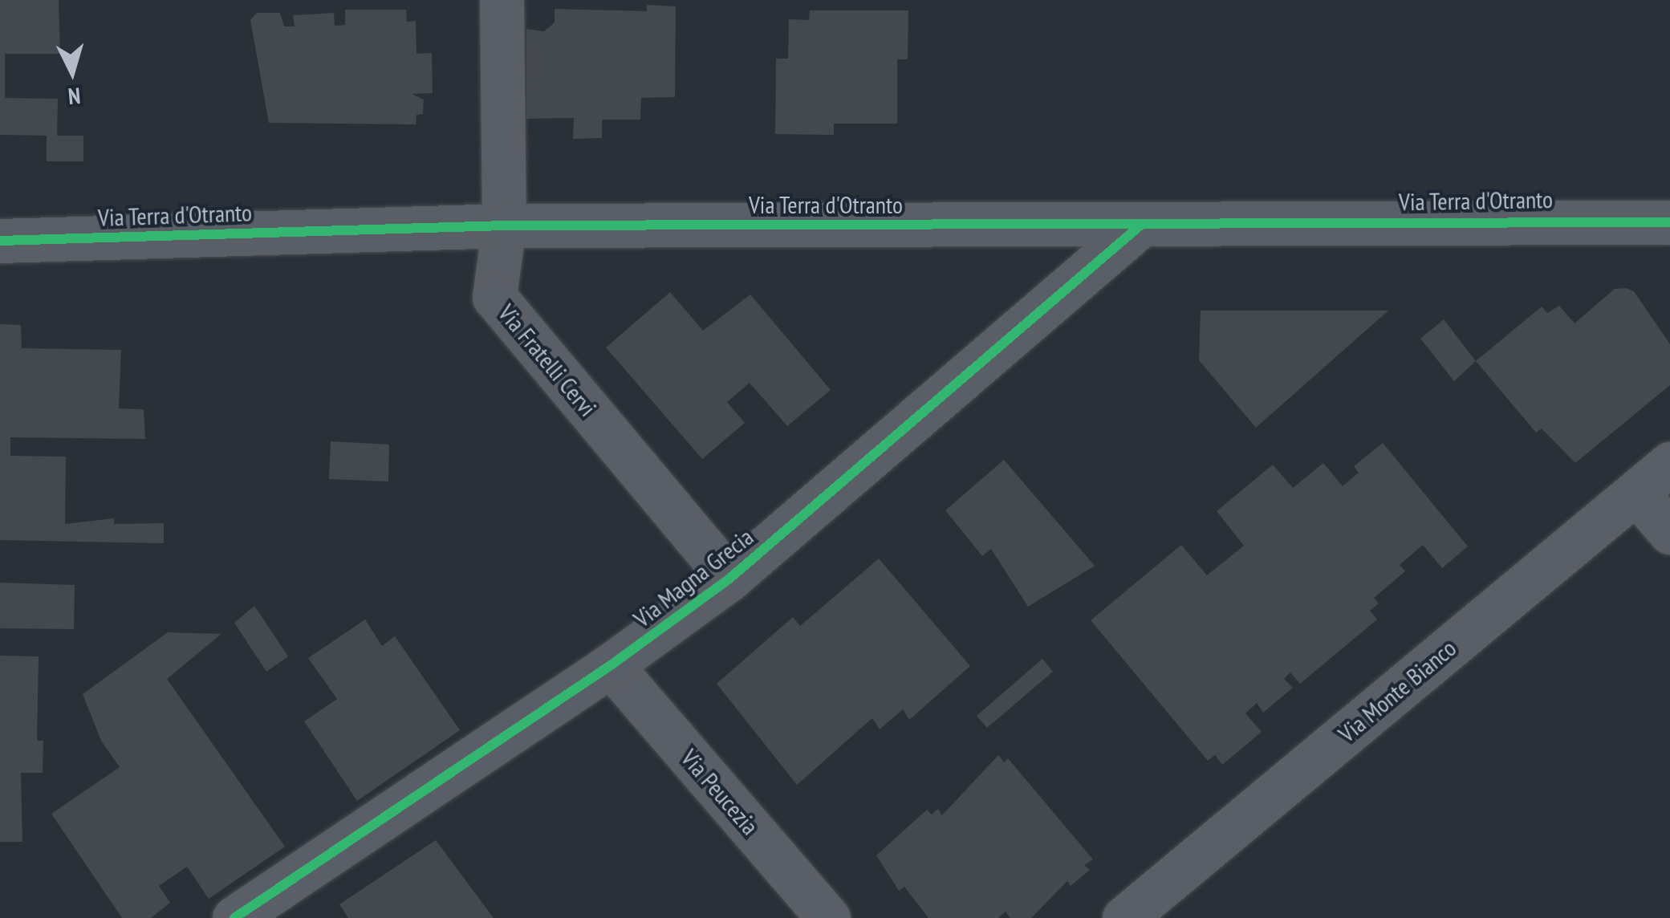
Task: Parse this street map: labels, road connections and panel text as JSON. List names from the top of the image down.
{
  "streets": {
    "street": [
      "Via Terra d'Otranto",
      "Via Fratelli Cervi",
      "Via Magna Grecia",
      "Via Monte Bianco",
      "Via Peucezia"
    ]
  },
  "crossings": [
    ["Via Terra d'Otranto", "Via Fratelli Cervi"],
    ["Via Terra d'Otranto", "Via Magna Grecia"],
    ["Via Fratelli Cervi", "Via Magna Grecia"],
    ["Via Magna Grecia", "Via Peucezia"]
  ],
  "north": "bottom"
}
